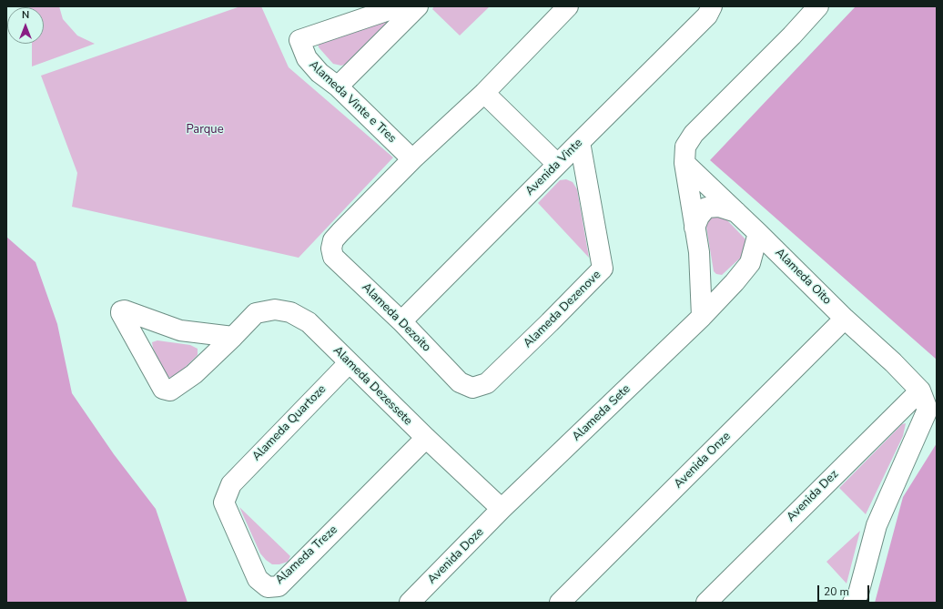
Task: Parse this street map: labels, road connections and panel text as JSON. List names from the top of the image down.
{
  "streets": {
    "street": [
      "Alameda Vinte e Tres",
      "Avenida Vinte",
      "Alameda Oito",
      "Alameda Dezenove",
      "Alameda Dezoito",
      "Alameda Dezessete",
      "Alameda Sete",
      "Alameda Quartoze",
      "Avenida Onze",
      "Avenida Dez",
      "Alameda Treze",
      "Avenida Doze"
    ]
  },
  "crossings": [
    ["Alameda Vinte e Tres", "Alameda Dezoito"],
    ["Avenida Vinte", "Alameda Dezenove"],
    ["Avenida Vinte", "Alameda Dezoito"],
    ["Alameda Oito", "Alameda Sete"],
    ["Alameda Oito", "Avenida Onze"],
    ["Alameda Oito", "Avenida Dez"],
    ["Alameda Dezenove", "Alameda Dezoito"],
    ["Alameda Dezessete", "Alameda Sete"],
    ["Alameda Dezessete", "Alameda Quartoze"],
    ["Alameda Dezessete", "Alameda Treze"],
    ["Alameda Dezessete", "Avenida Doze"],
    ["Alameda Sete", "Avenida Doze"],
    ["Alameda Quartoze", "Alameda Treze"]
  ],
  "parks": ["Parque"],
  "scale_bar": "20 m",
  "north": "top"
}
